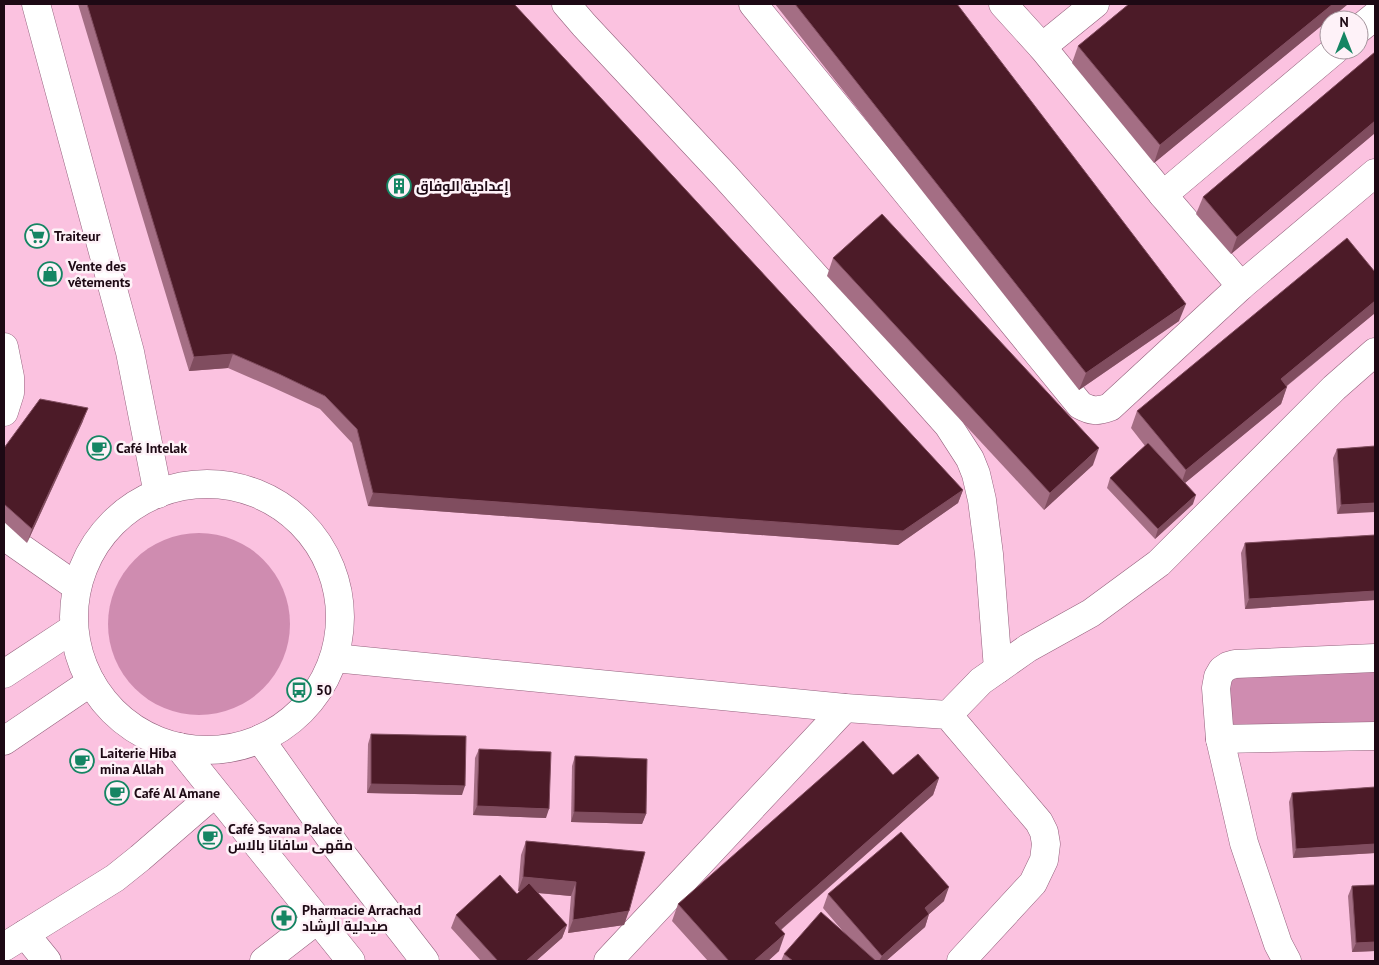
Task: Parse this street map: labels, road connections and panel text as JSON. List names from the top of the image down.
{
  "places": {
    "building": ["إعدادية الوفاق"],
    "supermarket": ["Traiteur"],
    "shop": ["Vente des vêtements"],
    "cafe": [
      "Café Intelak",
      "Laiterie Hiba mina Allah",
      "Café Al Amane",
      "Café Savana Palace مقهى سافانا بالاس"
    ],
    "bus stop": ["50"],
    "pharmacy": ["Pharmacie Arrachad صيدلية الرشاد"]
  },
  "north": "top"
}
